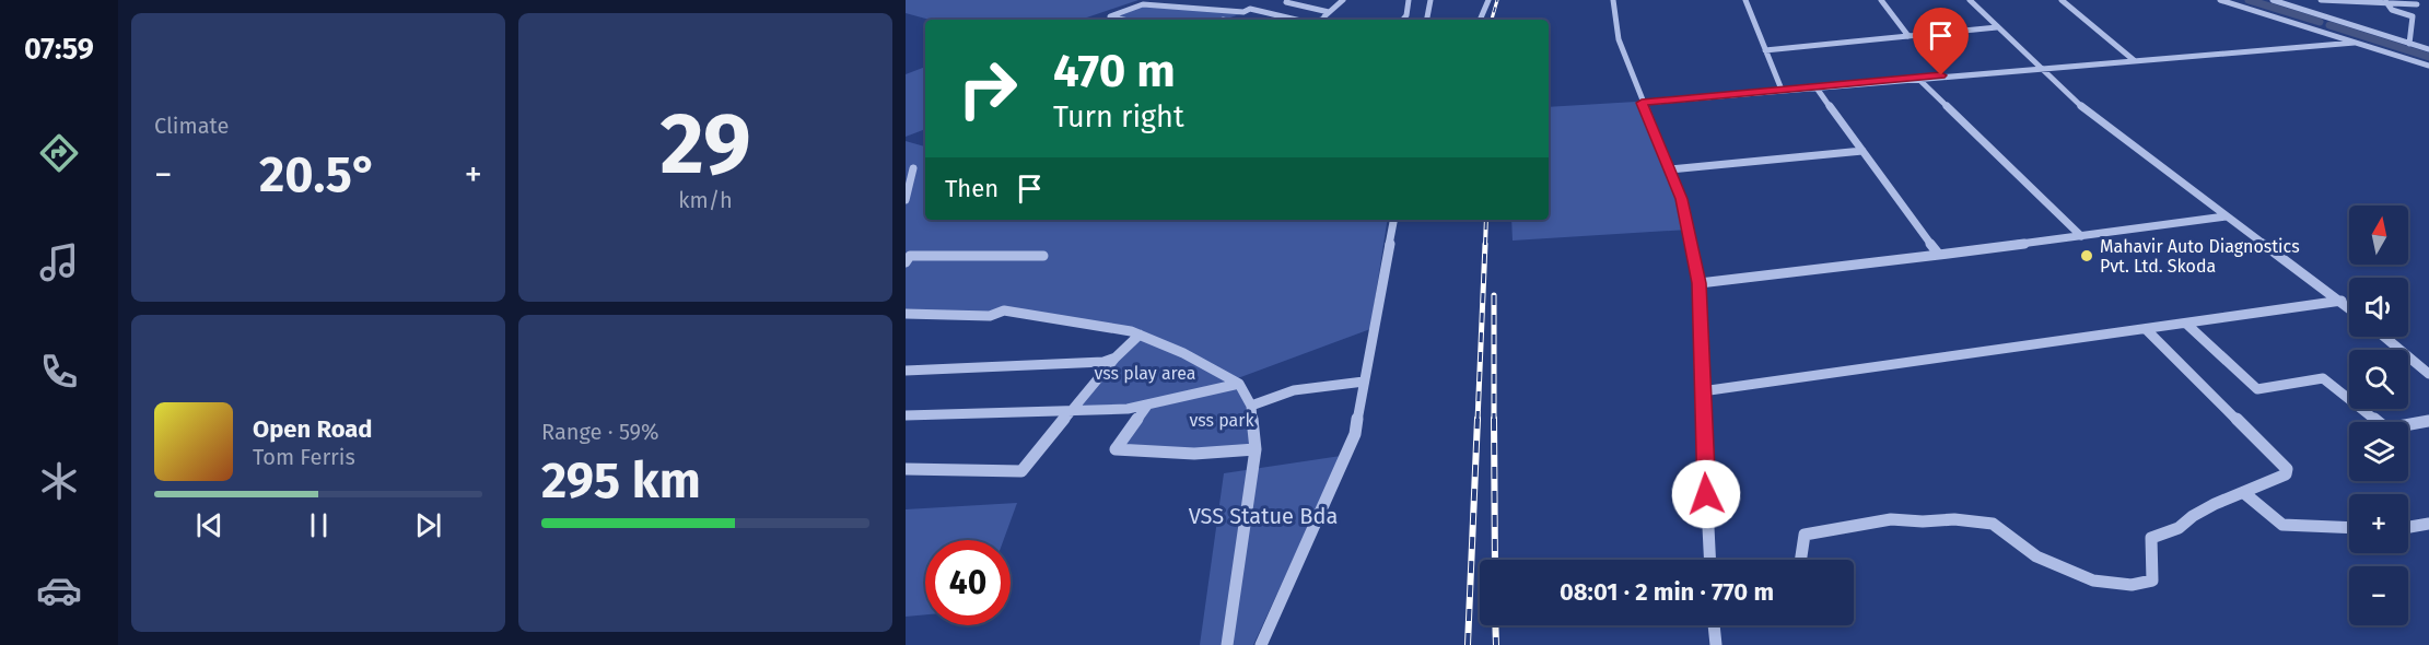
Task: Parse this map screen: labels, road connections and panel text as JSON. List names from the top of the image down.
{
  "parks": ["vss play area", "vss park", "VSS Statue Bda"],
  "places": ["Mahavir Auto Diagnostics Pvt. Ltd. Skoda"],
  "north": "top",
  "page": {
    "tabs": "07:59",
    "tile": [
      "Climate",
      ["29", "km/h"],
      ["Range · 59%", "295 km"]
    ],
    "turn": ["470 m", "Turn right"],
    "heat": ["−", "20.5°", "+"],
    "then": "Then",
    "map_buttons": ["+", "−"],
    "song": ["Open Road", "Tom Ferris"],
    "limit": "40",
    "trip": "08:01 · 2 min · 770 m"
  }
}
